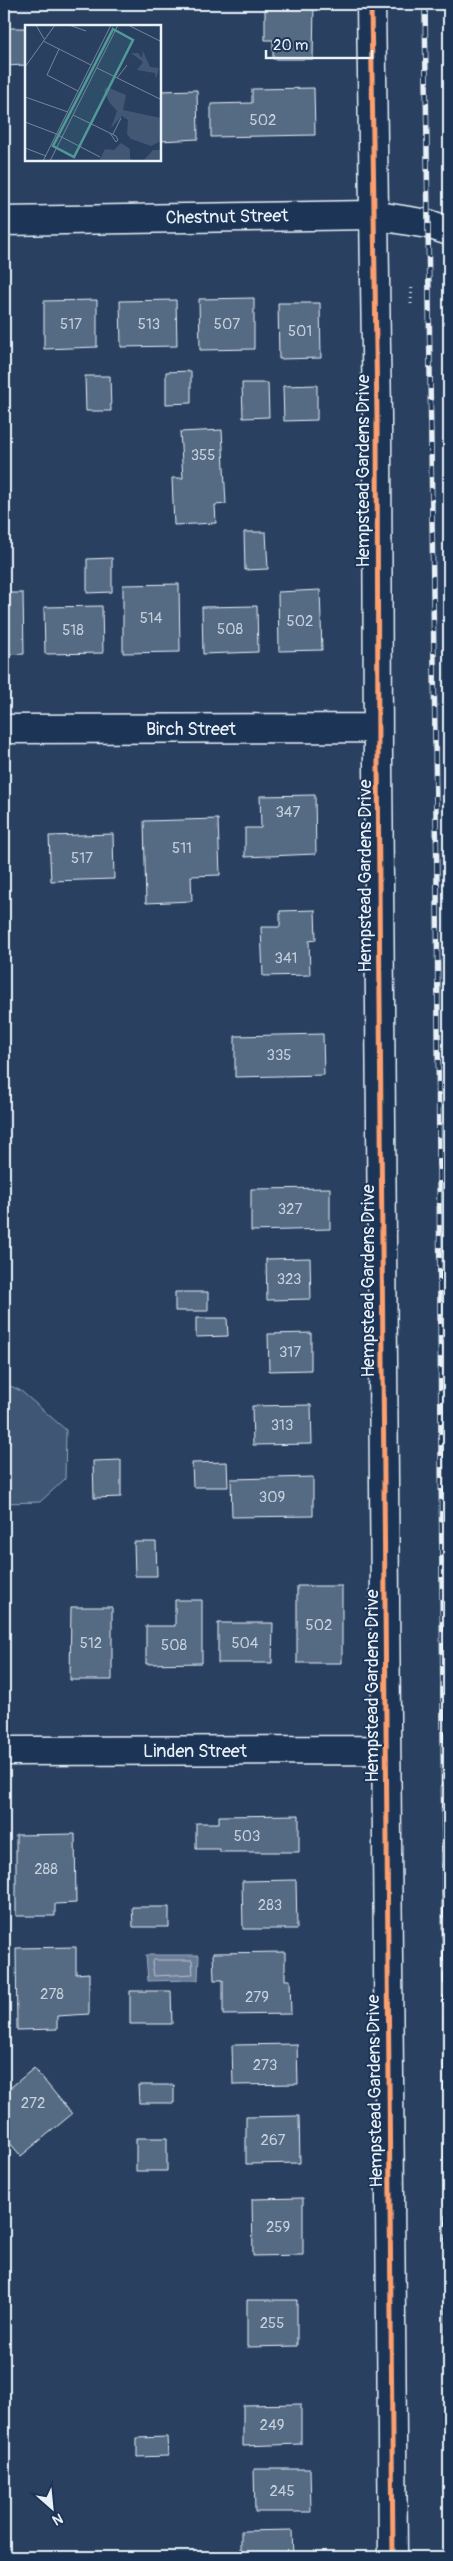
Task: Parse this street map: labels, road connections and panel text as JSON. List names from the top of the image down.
{
  "streets": {
    "street": [
      "Chestnut Street",
      "Hempstead Gardens Drive",
      "Birch Street",
      "Linden Street"
    ]
  },
  "crossings": [
    ["Chestnut Street", "Hempstead Gardens Drive"],
    ["Hempstead Gardens Drive", "Birch Street"],
    ["Hempstead Gardens Drive", "Linden Street"]
  ],
  "house_numbers": [
    "502",
    "517",
    "513",
    "507",
    "501",
    "355",
    "514",
    "502",
    "508",
    "518",
    "347",
    "511",
    "517",
    "341",
    "335",
    "327",
    "323",
    "317",
    "313",
    "309",
    "502",
    "512",
    "504",
    "508",
    "503",
    "288",
    "283",
    "278",
    "279",
    "273",
    "272",
    "267",
    "259",
    "255",
    "249",
    "245"
  ],
  "scale_bar": "20 m",
  "north": "bottom right"
}
